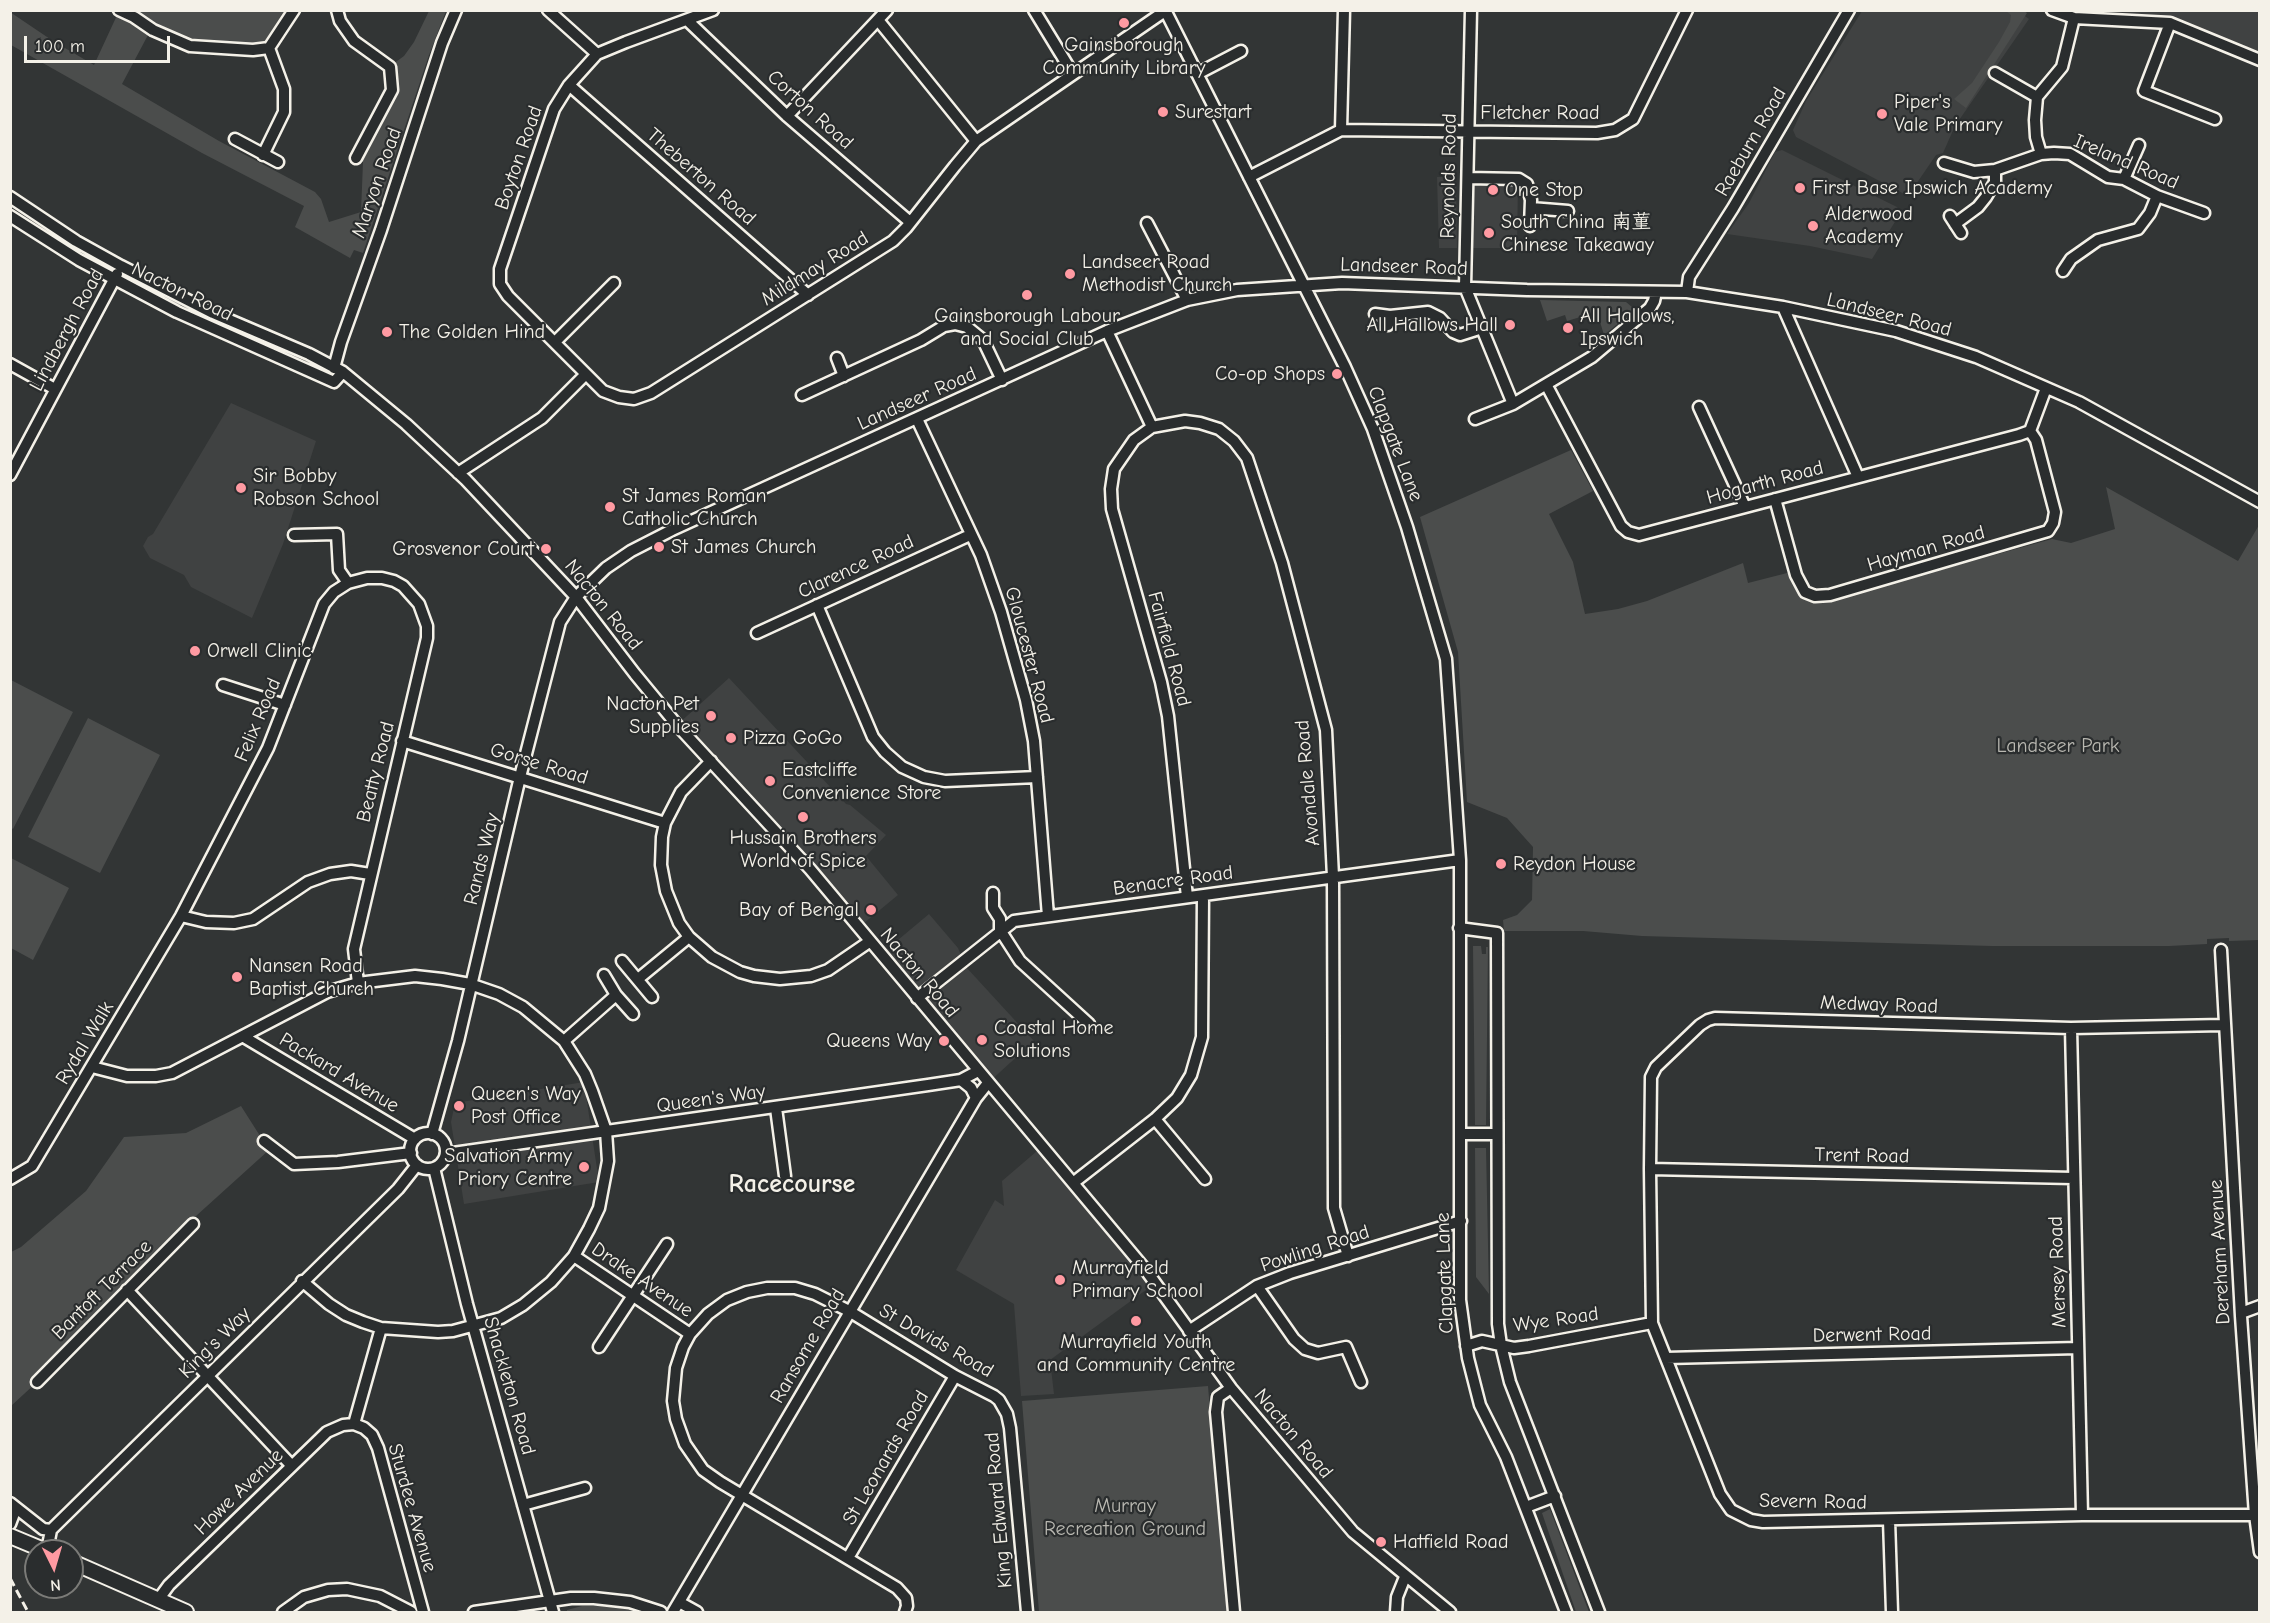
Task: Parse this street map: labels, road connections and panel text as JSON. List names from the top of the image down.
{
  "streets": {
    "street": [
      "Corton Road",
      "Fletcher Road",
      "Raeburn Road",
      "Boyton Road",
      "Ireland Road",
      "Reynolds Road",
      "Theberton Road",
      "Maryon Road",
      "Landseer Road",
      "Mildmay Road",
      "Nacton Road",
      "Lindbergh Road",
      "Clapgate Lane",
      "Hogarth Road",
      "Hayman Road",
      "Clarence Road",
      "Fairfield Road",
      "Gloucester Road",
      "Felix Road",
      "Gorse Road",
      "Beatty Road",
      "Avondale Road",
      "Rands Way",
      "Benacre Road",
      "Medway Road",
      "Rydal Walk",
      "Packard Avenue",
      "Queen's Way",
      "Trent Road",
      "Powling Road",
      "Dereham Avenue",
      "Mersey Road",
      "Drake Avenue",
      "Bantoft Terrace",
      "Wye Road",
      "Derwent Road",
      "St Davids Road",
      "King's Way",
      "Ransome Road",
      "Shackleton Road",
      "St Leonards Road",
      "Howe Avenue",
      "Severn Road",
      "Sturdee Avenue",
      "King Edward Road"
    ]
  },
  "crossings": [
    ["Corton Road", "Boyton Road"],
    ["Corton Road", "Mildmay Road"],
    ["Fletcher Road", "Reynolds Road"],
    ["Raeburn Road", "Landseer Road"],
    ["Boyton Road", "Theberton Road"],
    ["Boyton Road", "Mildmay Road"],
    ["Reynolds Road", "Landseer Road"],
    ["Theberton Road", "Mildmay Road"],
    ["Maryon Road", "Nacton Road"],
    ["Landseer Road", "Nacton Road"],
    ["Landseer Road", "Clapgate Lane"],
    ["Landseer Road", "Gloucester Road"],
    ["Landseer Road", "Rands Way"],
    ["Mildmay Road", "Clapgate Lane"],
    ["Nacton Road", "Lindbergh Road"],
    ["Nacton Road", "Rands Way"],
    ["Nacton Road", "Benacre Road"],
    ["Nacton Road", "Queen's Way"],
    ["Nacton Road", "Powling Road"],
    ["Nacton Road", "Ransome Road"],
    ["Clapgate Lane", "Benacre Road"],
    ["Clapgate Lane", "Powling Road"],
    ["Clapgate Lane", "Wye Road"],
    ["Hogarth Road", "Hayman Road"],
    ["Clarence Road", "Gloucester Road"],
    ["Fairfield Road", "Avondale Road"],
    ["Fairfield Road", "Benacre Road"],
    ["Gloucester Road", "Benacre Road"],
    ["Felix Road", "Beatty Road"],
    ["Felix Road", "Rydal Walk"],
    ["Gorse Road", "Beatty Road"],
    ["Gorse Road", "Rands Way"],
    ["Avondale Road", "Benacre Road"],
    ["Avondale Road", "Powling Road"],
    ["Rands Way", "Packard Avenue"],
    ["Rands Way", "Queen's Way"],
    ["Rands Way", "King's Way"],
    ["Rands Way", "Shackleton Road"],
    ["Medway Road", "Trent Road"],
    ["Medway Road", "Dereham Avenue"],
    ["Medway Road", "Mersey Road"],
    ["Medway Road", "Severn Road"],
    ["Packard Avenue", "Queen's Way"],
    ["Packard Avenue", "King's Way"],
    ["Packard Avenue", "Shackleton Road"],
    ["Queen's Way", "King's Way"],
    ["Queen's Way", "Shackleton Road"],
    ["Trent Road", "Mersey Road"],
    ["Trent Road", "Severn Road"],
    ["Dereham Avenue", "Severn Road"],
    ["Mersey Road", "Derwent Road"],
    ["Mersey Road", "Severn Road"],
    ["Drake Avenue", "St Davids Road"],
    ["Wye Road", "Severn Road"],
    ["Derwent Road", "Severn Road"],
    ["St Davids Road", "Ransome Road"],
    ["St Davids Road", "St Leonards Road"],
    ["St Davids Road", "King Edward Road"],
    ["King's Way", "Shackleton Road"],
    ["Howe Avenue", "Sturdee Avenue"]
  ],
  "districts": ["Racecourse"],
  "parks": ["Landseer Park", "Murray Recreation Ground"],
  "places": [
    "Gainsborough Community Library",
    "Surestart",
    "Piper's Vale Primary",
    "First Base Ipswich Academy",
    "One Stop",
    "Alderwood Academy",
    "South China 南菫 Chinese Takeaway",
    "Landseer Road Methodist Church",
    "Gainsborough Labour and Social Club",
    "All Hallows Hall",
    "All Hallows, Ipswich",
    "The Golden Hind",
    "Co-op Shops",
    "Sir Bobby Robson School",
    "St James Roman Catholic Church",
    "St James Church",
    "Grosvenor Court",
    "Orwell Clinic",
    "Nacton Pet Supplies",
    "Pizza GoGo",
    "Eastcliffe Convenience Store",
    "Hussain Brothers World of Spice",
    "Reydon House",
    "Bay of Bengal",
    "Nansen Road Baptist Church",
    "Coastal Home Solutions",
    "Queens Way",
    "Queen's Way Post Office",
    "Salvation Army Priory Centre",
    "Murrayfield Primary School",
    "Murrayfield Youth and Community Centre",
    "Hatfield Road"
  ],
  "scale_bar": "100 m",
  "north": "bottom"
}
